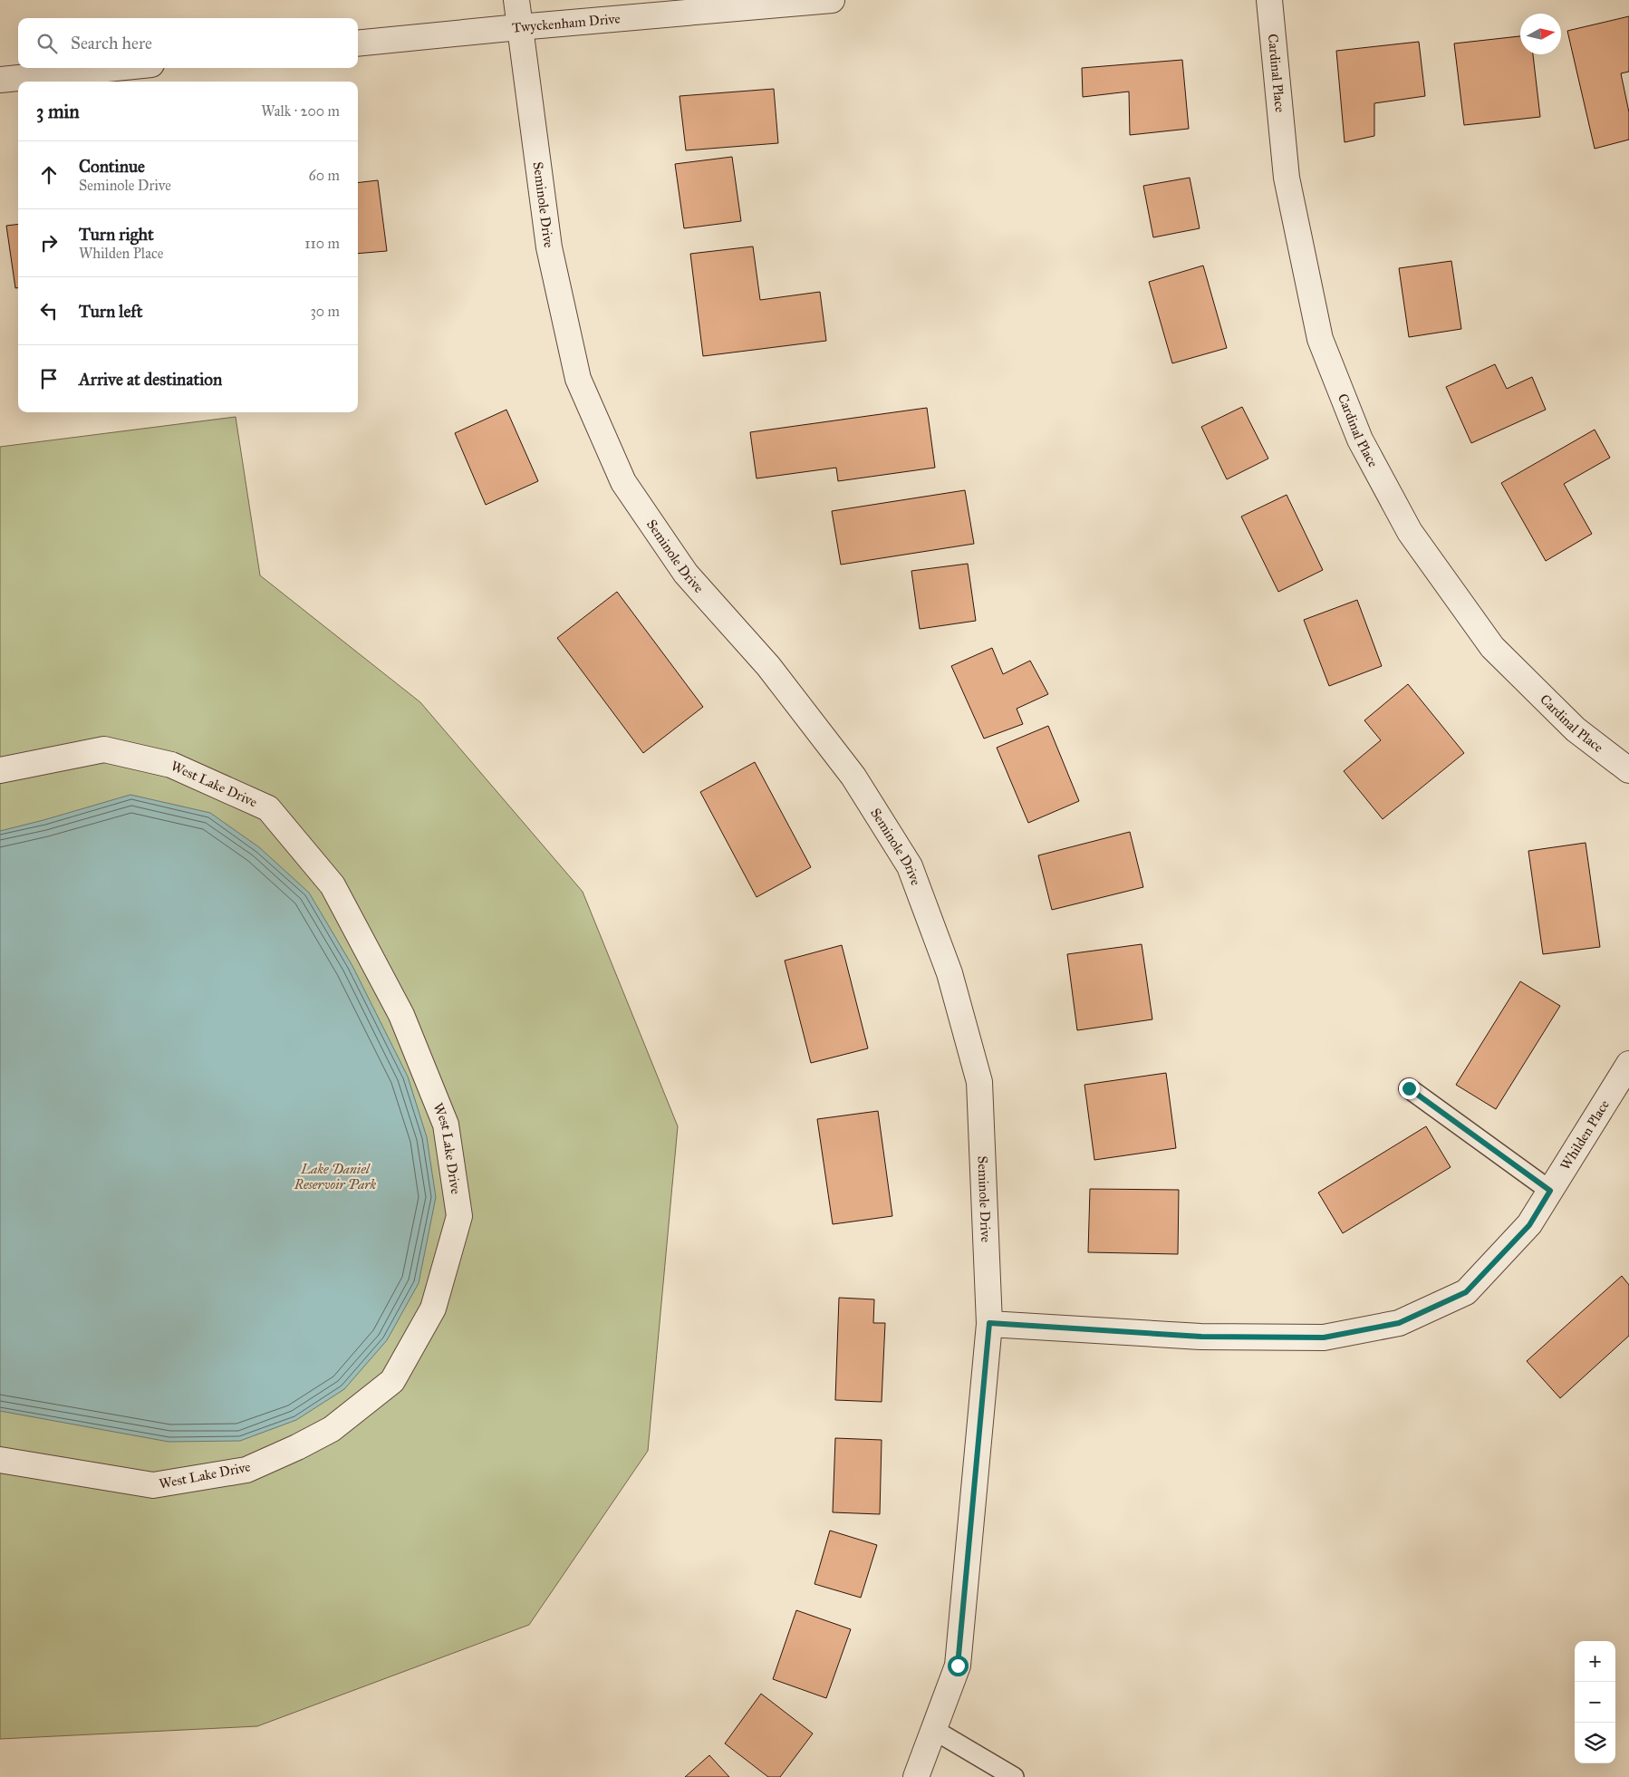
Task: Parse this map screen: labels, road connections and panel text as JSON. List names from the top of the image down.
{
  "streets": {
    "street": [
      "Twyckenham Drive",
      "Cardinal Place",
      "Seminole Drive",
      "West Lake Drive",
      "Whilden Place"
    ]
  },
  "crossings": [
    ["Twyckenham Drive", "Seminole Drive"],
    ["Seminole Drive", "Whilden Place"]
  ],
  "parks": ["Lake Daniel Reservoir Park"],
  "north": "right",
  "page": {
    "search": "Search here",
    "heading": ["3 min", "Walk · 200 m"],
    "list": [
      ["Continue", "Seminole Drive", "60 m"],
      ["Turn right", "Whilden Place", "110 m"],
      ["Turn left", "30 m"],
      "Arrive at destination"
    ],
    "map_buttons": ["+", "−"]
  }
}
